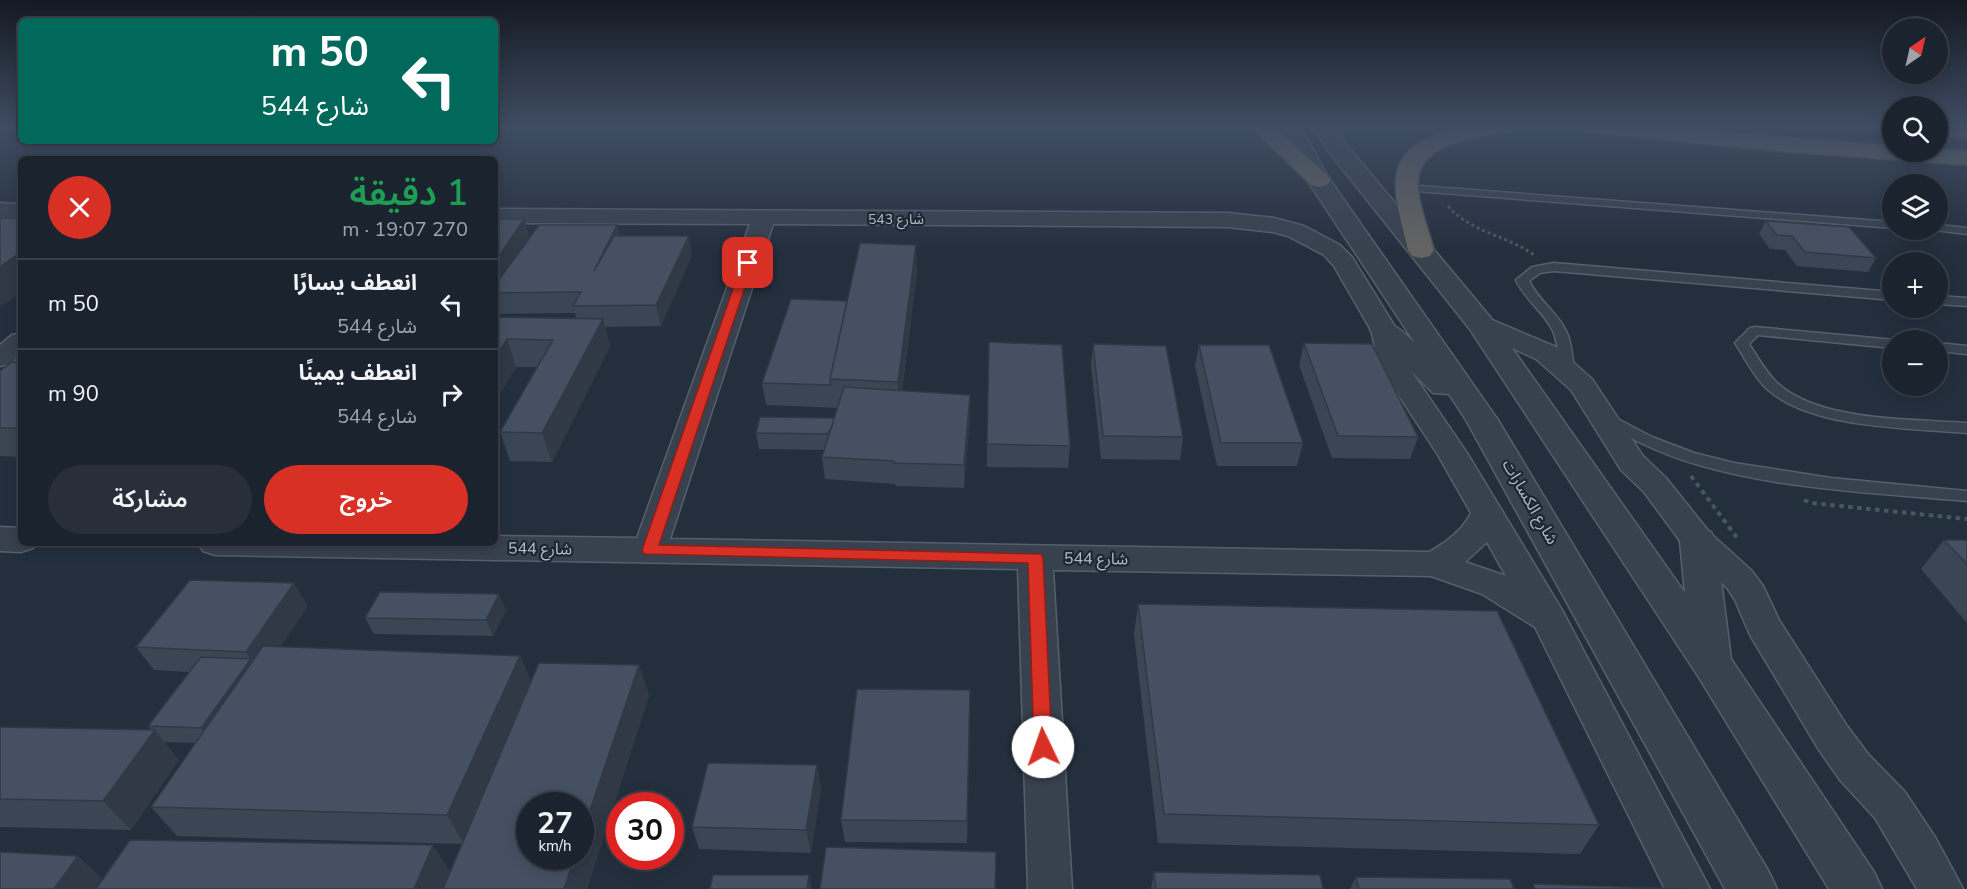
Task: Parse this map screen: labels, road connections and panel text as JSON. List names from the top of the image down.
{
  "streets": {
    "street": ["شارع 543", "شارع الكسارات", "شارع 544"]
  },
  "north": "top right",
  "page": {
    "map_buttons": ["+", "−"],
    "turn": ["50 m", "شارع 544"],
    "heading": ["1 دقيقة", "270 m · 19:07"],
    "list": [
      {
        "name": "انعطف يسارًا",
        "note": "شارع 544",
        "value": "50 m"
      },
      {
        "name": "انعطف يمينًا",
        "note": "شارع 544",
        "value": "90 m"
      }
    ],
    "buttons": ["خروج", "مشاركة"],
    "speed": "27 km/h",
    "limit": "30"
  }
}
